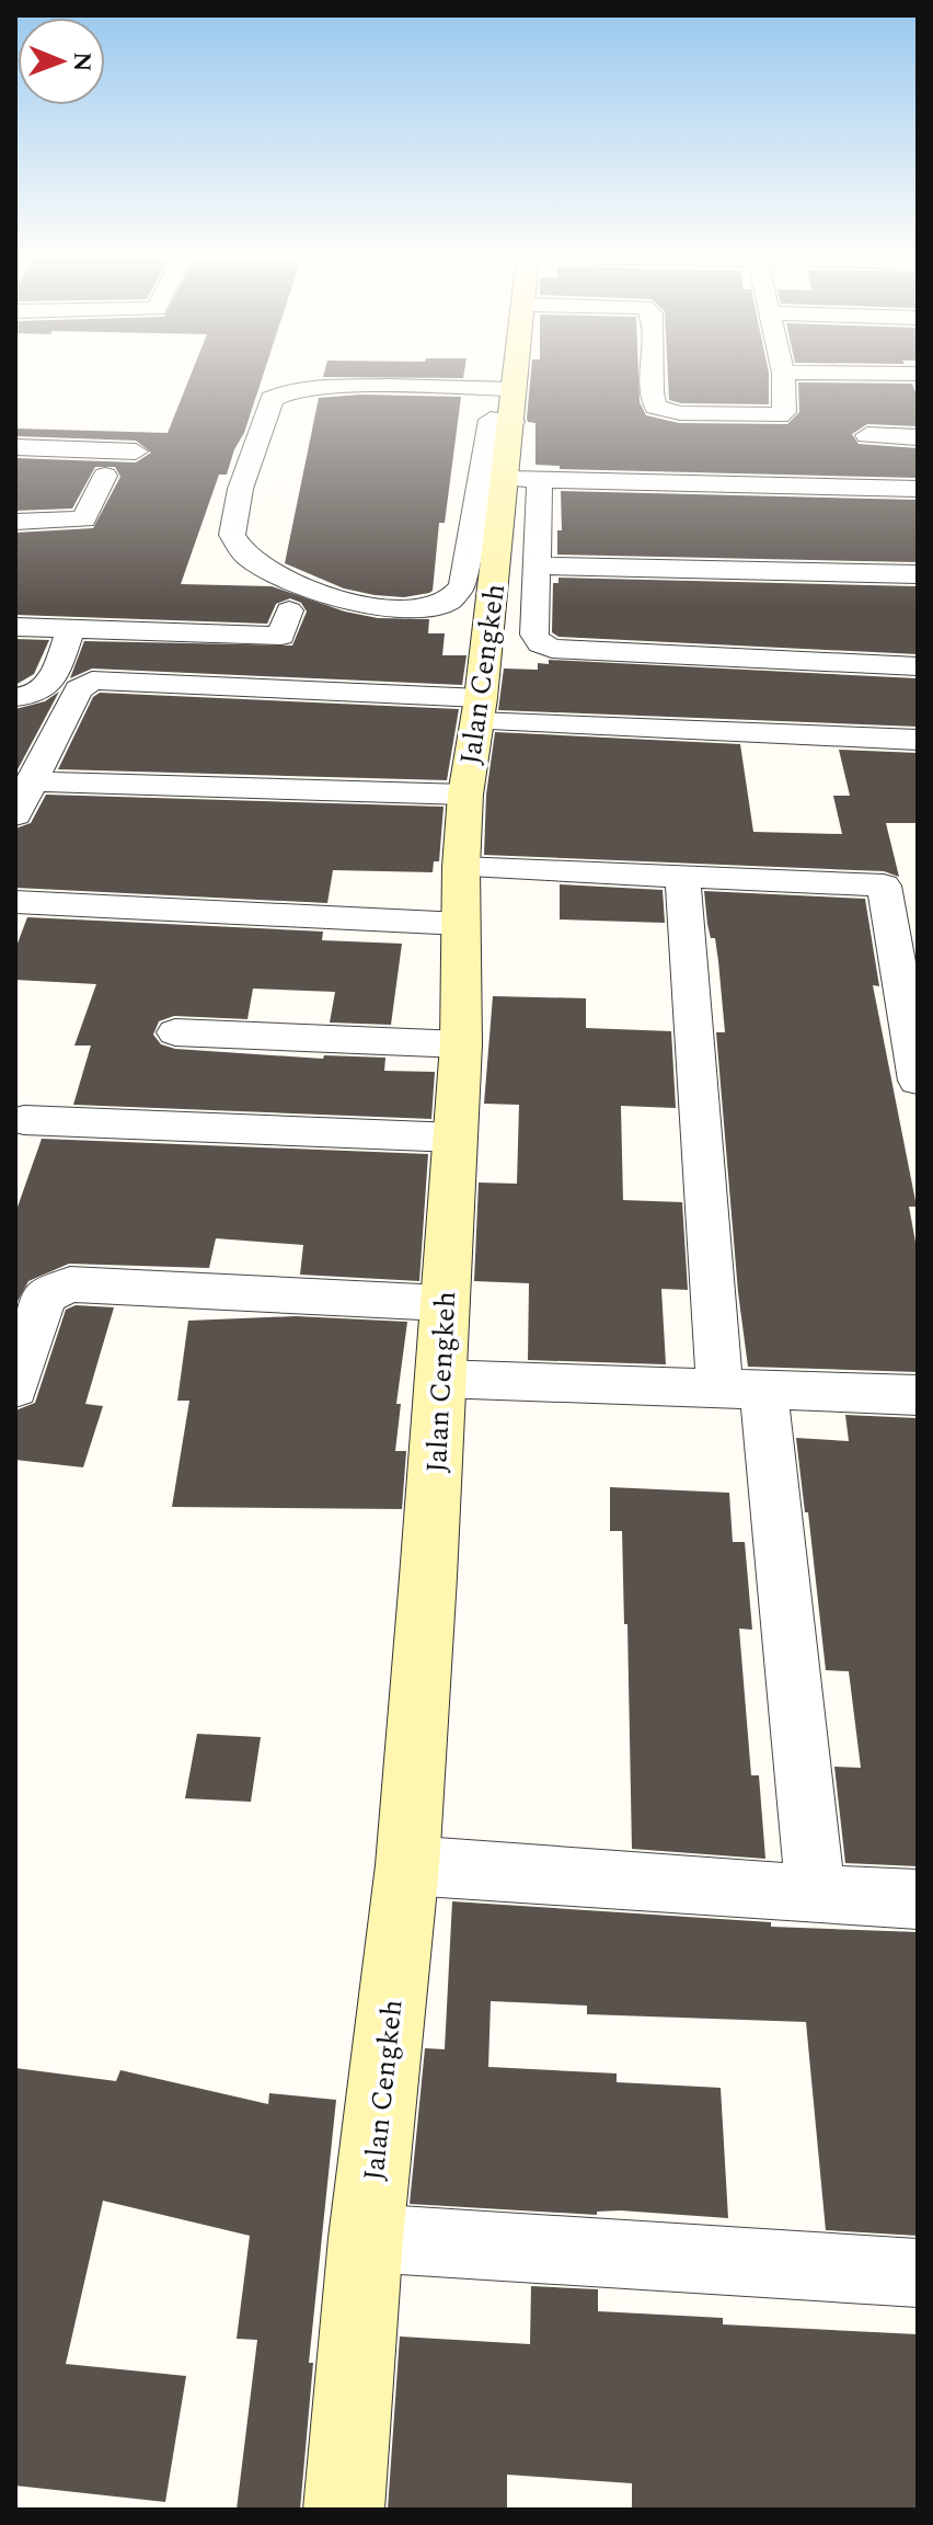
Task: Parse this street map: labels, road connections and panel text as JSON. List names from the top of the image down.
{
  "streets": {
    "street": ["Jalan Cengkeh"]
  },
  "north": "right"
}
